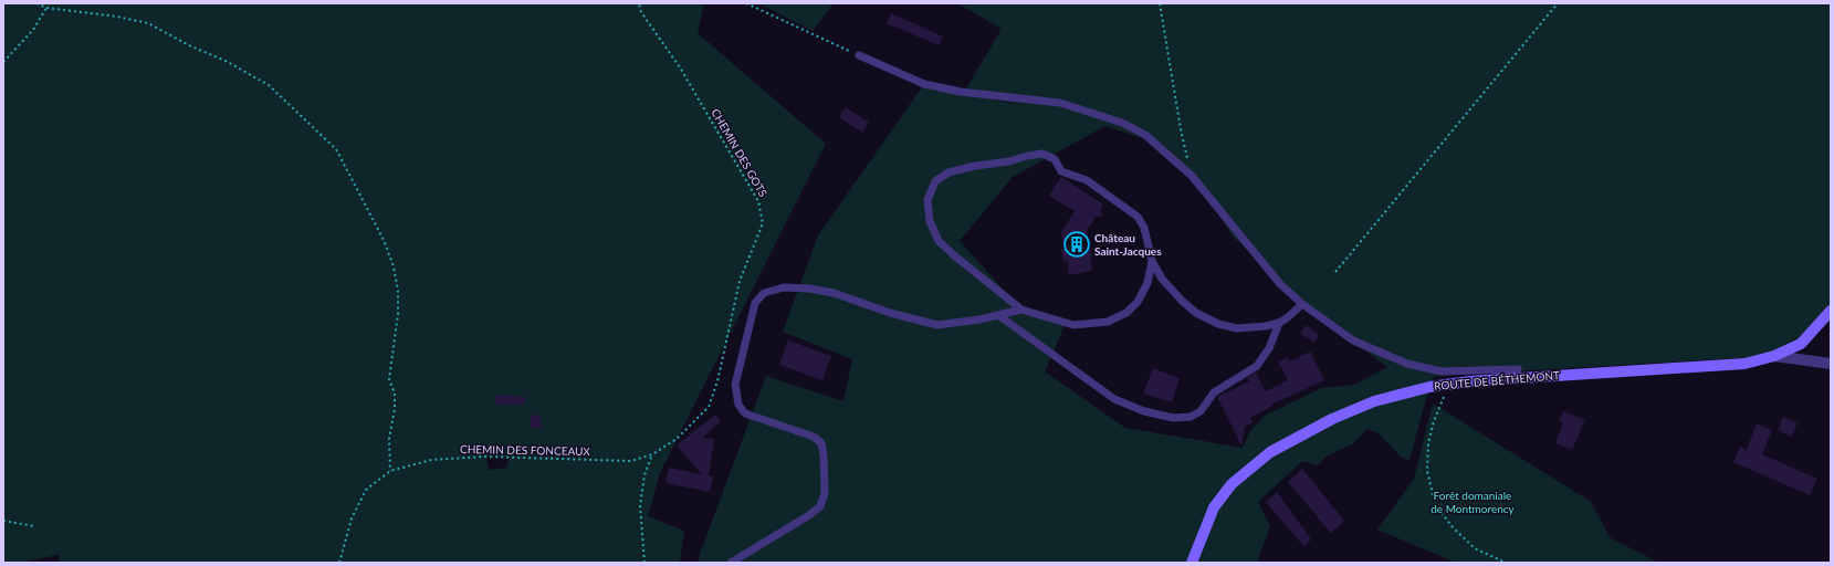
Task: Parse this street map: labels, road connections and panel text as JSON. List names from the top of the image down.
{
  "streets": {
    "street": ["ROUTE DE BÉTHEMONT"],
    "path": ["CHEMIN DES GOTS", "CHEMIN DES FONCEAUX"]
  },
  "crossings": [
    ["CHEMIN DES GOTS", "CHEMIN DES FONCEAUX"]
  ],
  "parks": ["Forêt domaniale de Montmorency"],
  "places": {
    "building": ["Château Saint-Jacques"]
  }
}
